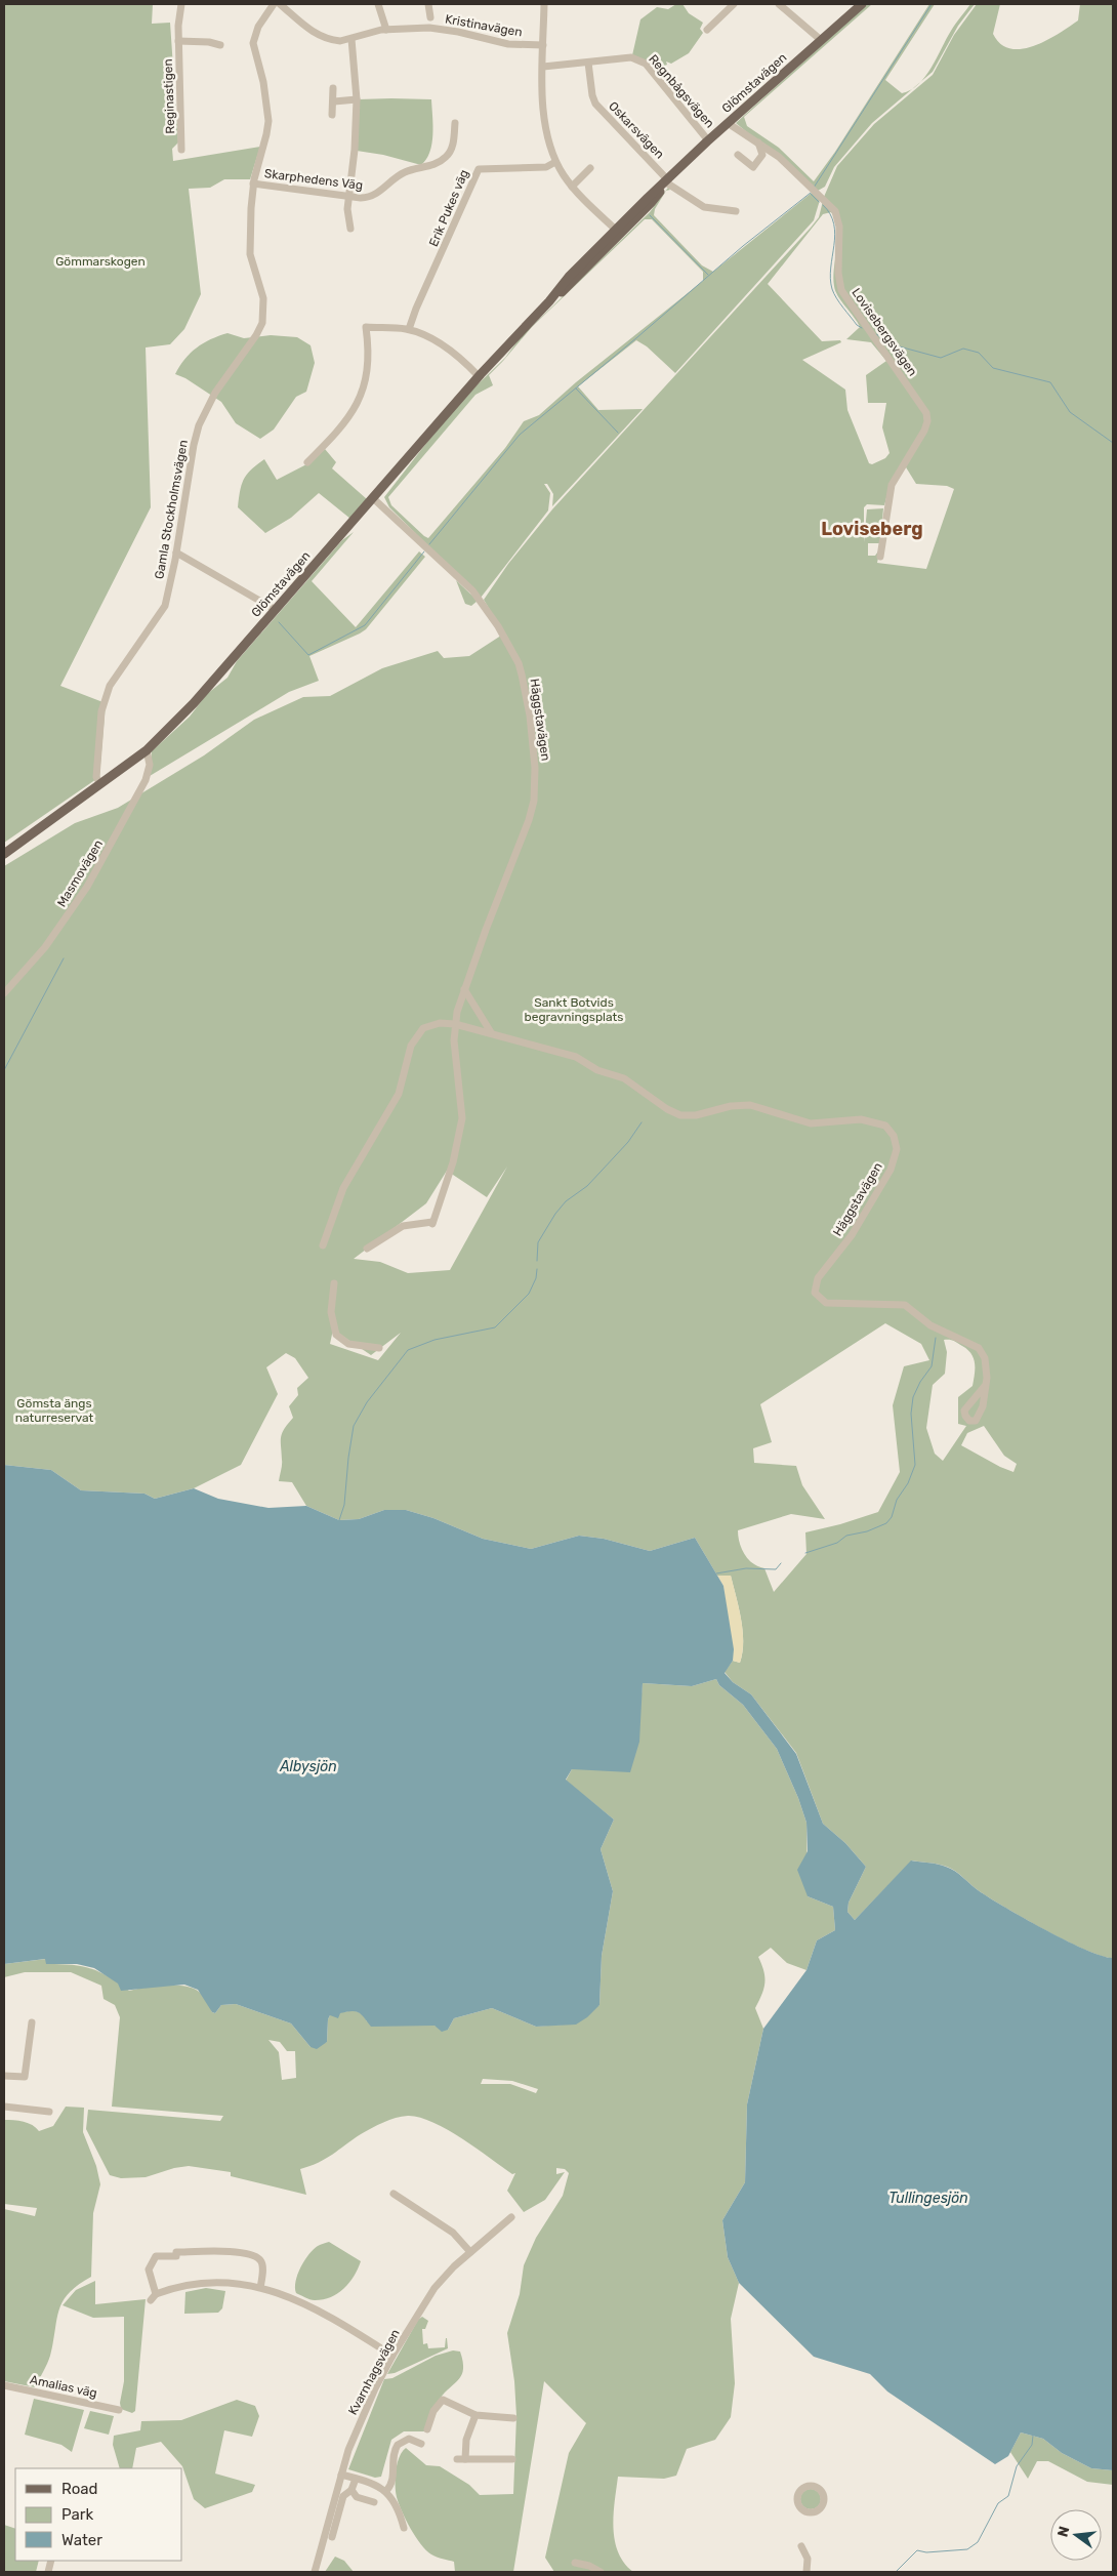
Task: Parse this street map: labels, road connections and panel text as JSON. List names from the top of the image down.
{
  "streets": {
    "main road": ["Glömstavägen"],
    "street": [
      "Kristinavägen",
      "Regnbågsvägen",
      "Reginastigen",
      "Oskarsvägen",
      "Skarphedens Väg",
      "Erik Pukes väg",
      "Lovisebergsvägen",
      "Gamla Stockholmsvägen",
      "Häggstavägen",
      "Masmovägen",
      "Kvarnhagsvägen",
      "Amalias väg"
    ]
  },
  "crossings": [
    ["Glömstavägen", "Regnbågsvägen"],
    ["Glömstavägen", "Oskarsvägen"],
    ["Glömstavägen", "Lovisebergsvägen"],
    ["Glömstavägen", "Gamla Stockholmsvägen"],
    ["Glömstavägen", "Häggstavägen"],
    ["Glömstavägen", "Masmovägen"],
    ["Regnbågsvägen", "Oskarsvägen"],
    ["Skarphedens Väg", "Gamla Stockholmsvägen"]
  ],
  "districts": ["Loviseberg"],
  "water": ["Albysjön", "Tullingesjön"],
  "parks": ["Gömmarskogen", "Sankt Botvids begravningsplats", "Gömsta ängs naturreservat"],
  "legend": ["Road", "Park", "Water"],
  "north": "left"
}
